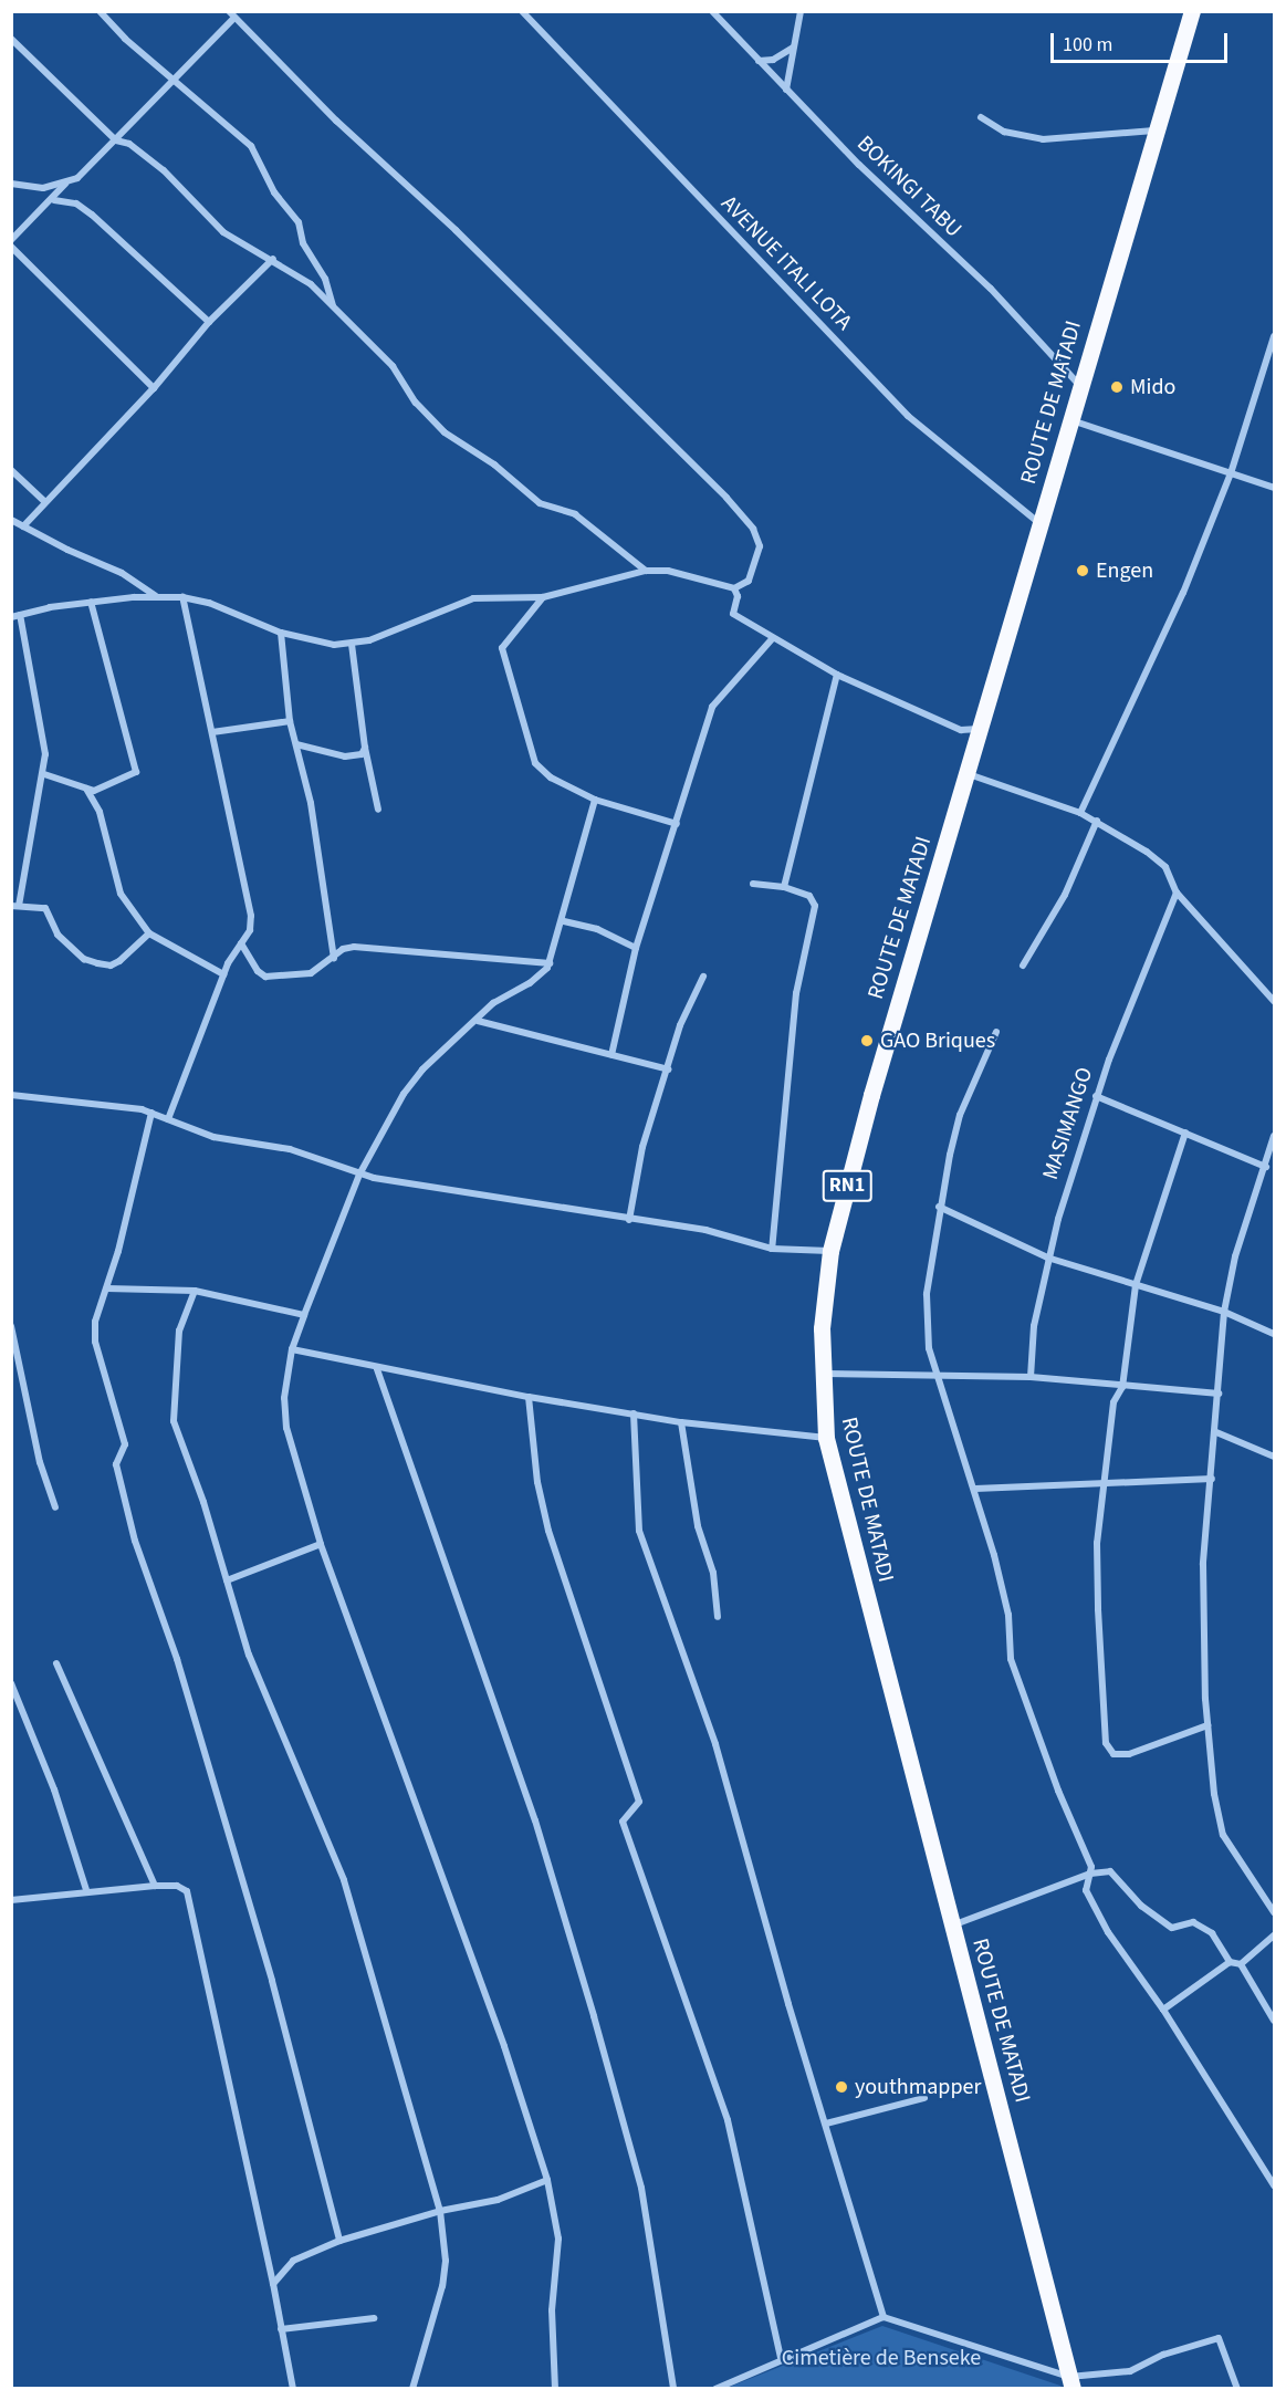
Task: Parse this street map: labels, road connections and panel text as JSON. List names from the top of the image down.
{
  "streets": {
    "highway": ["ROUTE DE MATADI", "RN1"],
    "street": ["BOKINGI TABU", "AVENUE ITALI LOTA", "MASIMANGO"]
  },
  "crossings": [
    ["BOKINGI TABU", "ROUTE DE MATADI"],
    ["AVENUE ITALI LOTA", "ROUTE DE MATADI"]
  ],
  "parks": ["Cimetière de Benseke"],
  "places": [
    "Mido",
    "Engen",
    "GAO Briques",
    "youthmapper"
  ],
  "scale_bar": "100 m"
}
